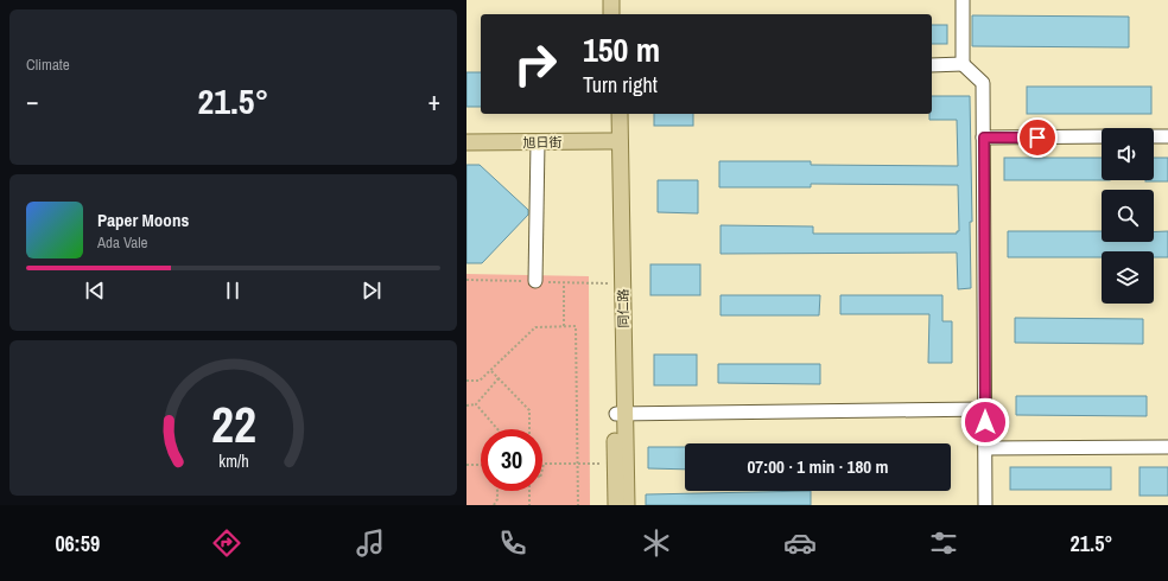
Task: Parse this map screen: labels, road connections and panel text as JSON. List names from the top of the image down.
{
  "streets": {
    "main road": ["旭日街", "同仁路"]
  },
  "crossings": [
    ["旭日街", "同仁路"]
  ],
  "page": {
    "tile": "Climate",
    "turn": ["150 m", "Turn right"],
    "heat": ["−", "21.5°", "+"],
    "song": ["Paper Moons", "Ada Vale"],
    "limit": "30",
    "trip": "07:00 · 1 min · 180 m",
    "tabs": ["06:59", "21.5°"],
    "gauge": ["22", "km/h"]
  }
}
